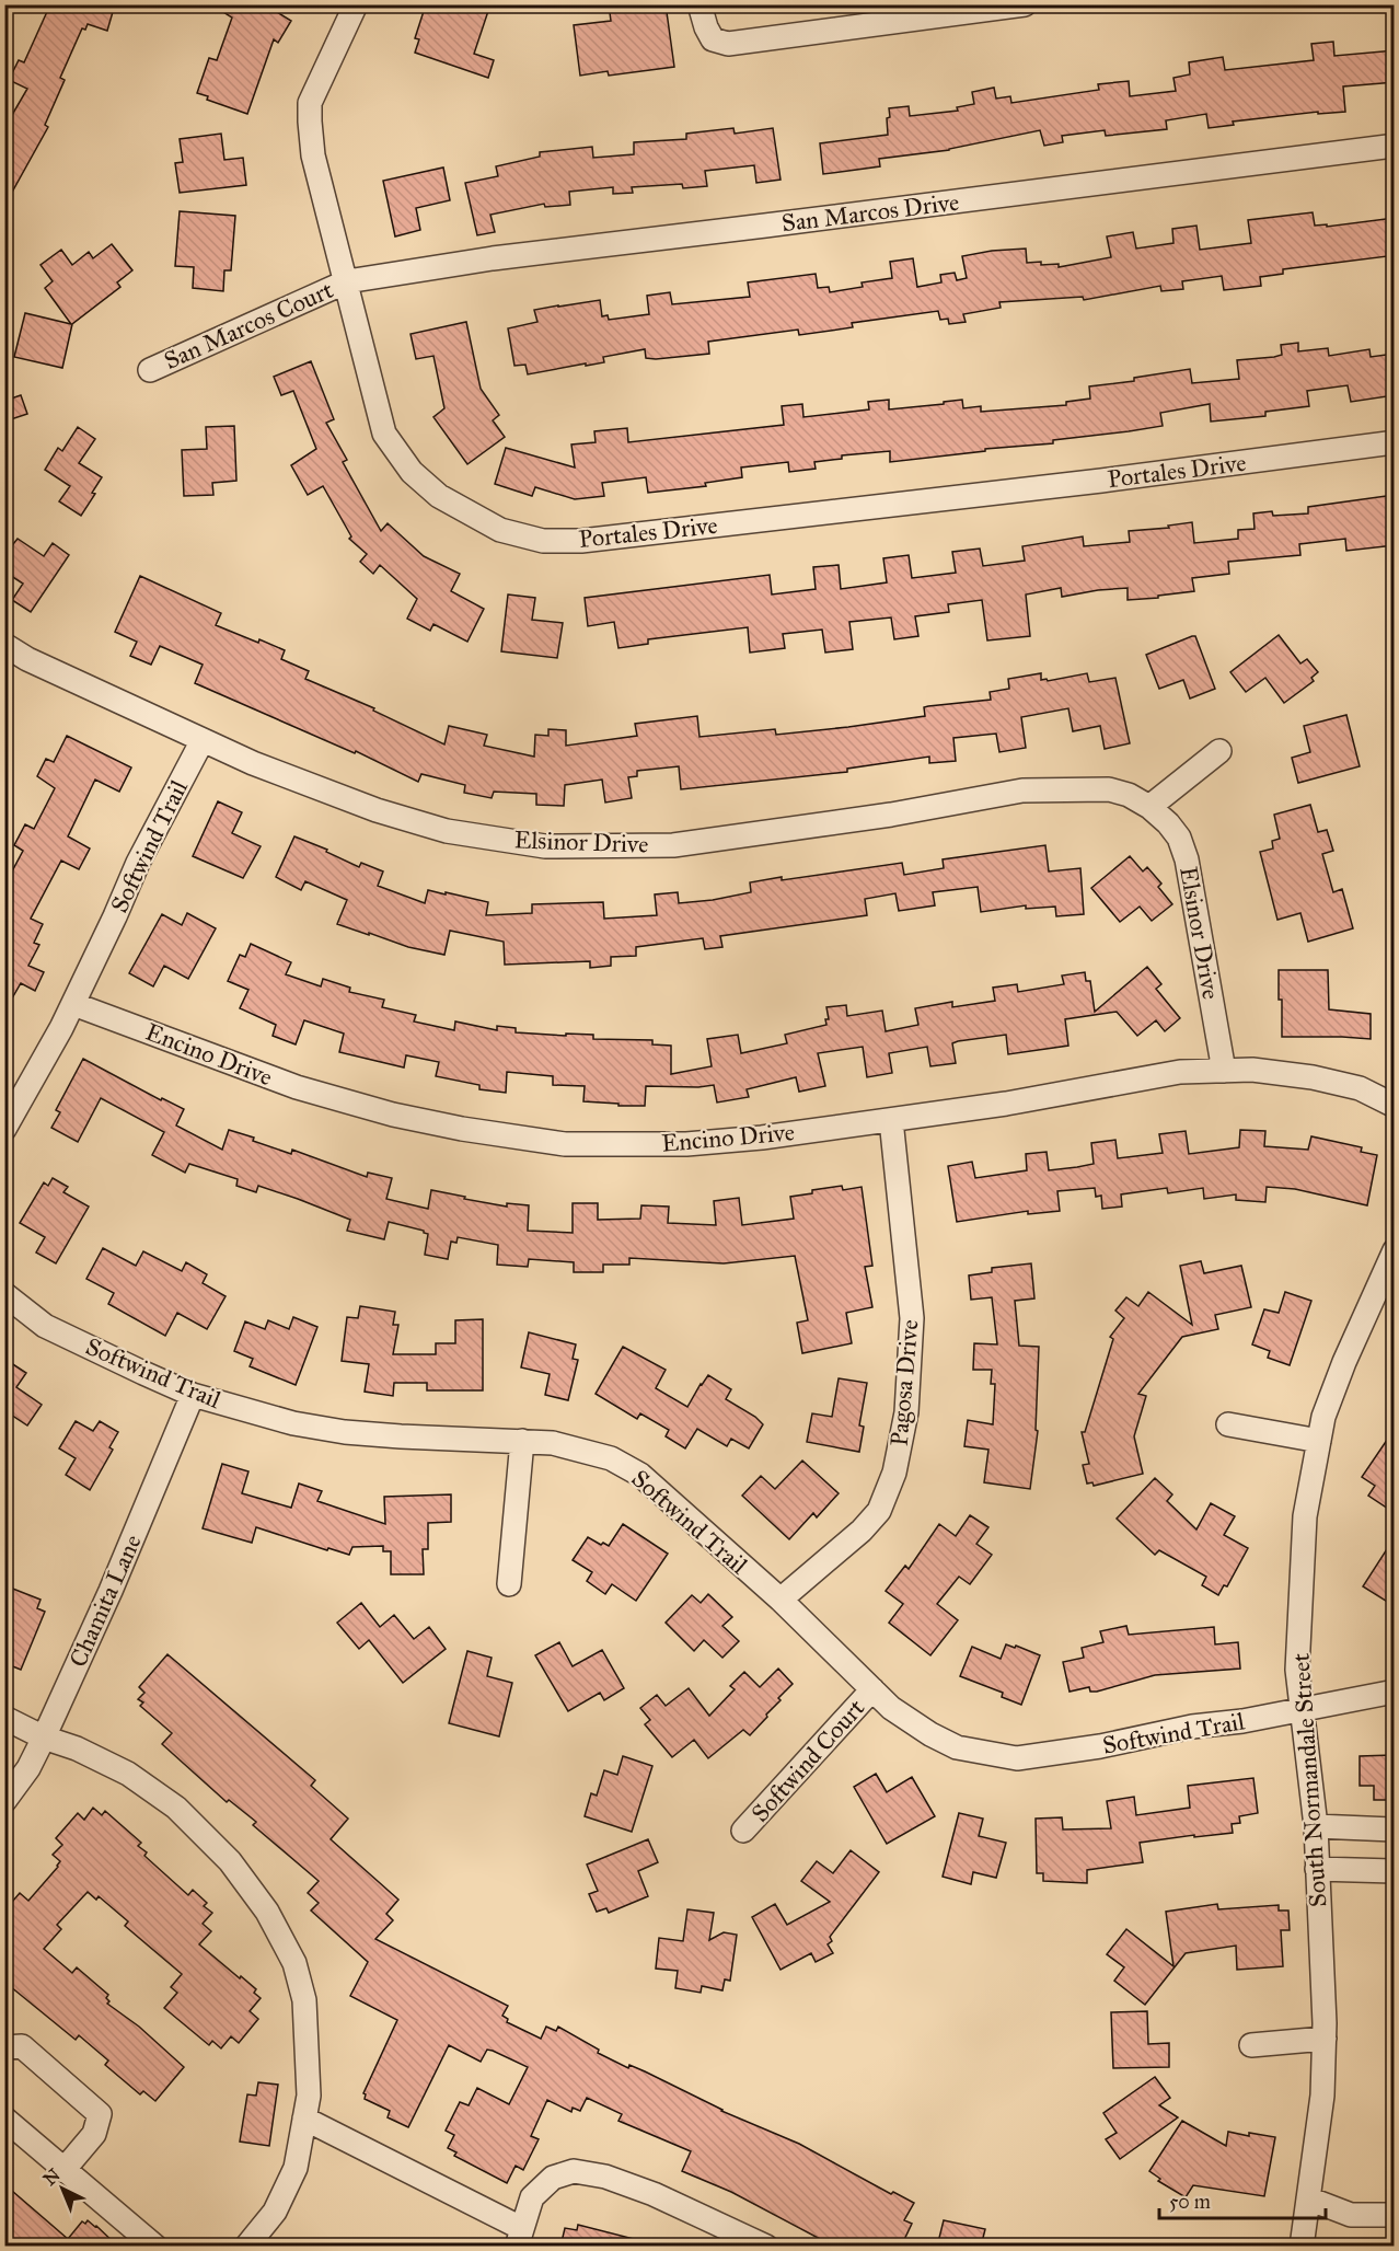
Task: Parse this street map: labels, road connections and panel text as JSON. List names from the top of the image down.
{
  "streets": {
    "street": [
      "San Marcos Drive",
      "San Marcos Court",
      "Portales Drive",
      "Elsinor Drive",
      "Softwind Trail",
      "Encino Drive",
      "Pagosa Drive",
      "Chamita Lane",
      "Softwind Court",
      "South Normandale Street"
    ]
  },
  "crossings": [
    ["San Marcos Drive", "San Marcos Court"],
    ["San Marcos Drive", "Portales Drive"],
    ["San Marcos Court", "Portales Drive"],
    ["Elsinor Drive", "Softwind Trail"],
    ["Elsinor Drive", "Encino Drive"],
    ["Softwind Trail", "Encino Drive"],
    ["Softwind Trail", "Pagosa Drive"],
    ["Softwind Trail", "Chamita Lane"],
    ["Softwind Trail", "Softwind Court"],
    ["Softwind Trail", "South Normandale Street"],
    ["Encino Drive", "Pagosa Drive"]
  ],
  "scale_bar": "50 m",
  "north": "top left"
}
